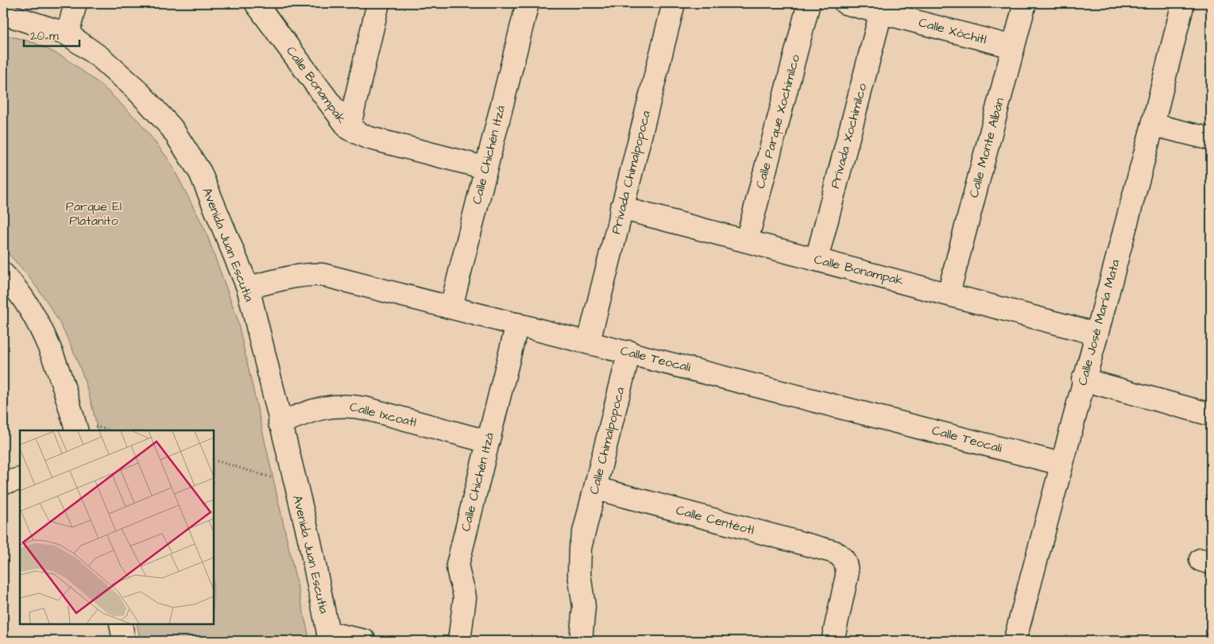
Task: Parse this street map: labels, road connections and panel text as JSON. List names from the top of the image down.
{
  "streets": {
    "street": [
      "Calle Xóchitl",
      "Calle Bonampak",
      "Calle Parque Xochimilco",
      "Privada Xochimilco",
      "Calle Monte Albán",
      "Calle Chichén Itzá",
      "Privada Chimalpopoca",
      "Avenida Juan Escutia",
      "Calle José María Mata",
      "Calle Teocali",
      "Calle Ixcoatl",
      "Calle Chimalpopoca",
      "Calle Centéotl"
    ]
  },
  "crossings": [
    ["Calle Xóchitl", "Privada Xochimilco"],
    ["Calle Xóchitl", "Calle Monte Albán"],
    ["Calle Bonampak", "Calle Parque Xochimilco"],
    ["Calle Bonampak", "Privada Xochimilco"],
    ["Calle Bonampak", "Calle Monte Albán"],
    ["Calle Bonampak", "Calle Chichén Itzá"],
    ["Calle Bonampak", "Privada Chimalpopoca"],
    ["Calle Bonampak", "Calle José María Mata"],
    ["Calle Chichén Itzá", "Calle Teocali"],
    ["Calle Chichén Itzá", "Calle Ixcoatl"],
    ["Privada Chimalpopoca", "Calle Teocali"],
    ["Avenida Juan Escutia", "Calle Teocali"],
    ["Avenida Juan Escutia", "Calle Ixcoatl"],
    ["Calle José María Mata", "Calle Teocali"],
    ["Calle Teocali", "Calle Chimalpopoca"],
    ["Calle Chimalpopoca", "Calle Centéotl"]
  ],
  "parks": ["Parque El Platanito"],
  "scale_bar": "20 m"
}
